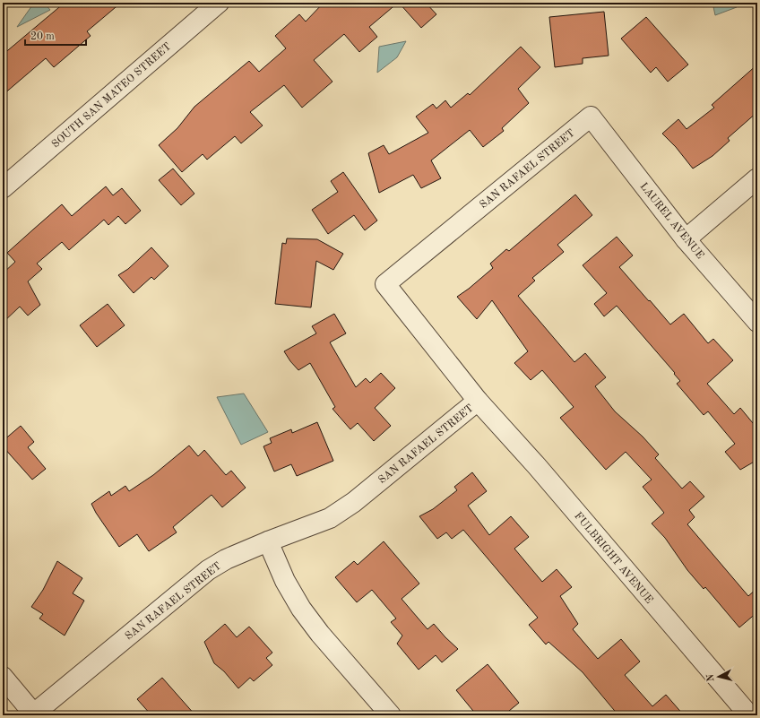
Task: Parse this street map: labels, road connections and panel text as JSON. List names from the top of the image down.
{
  "streets": {
    "street": [
      "SOUTH SAN MATEO STREET",
      "SAN RAFAEL STREET",
      "LAUREL AVENUE",
      "FULBRIGHT AVENUE"
    ]
  },
  "crossings": [
    ["SAN RAFAEL STREET", "LAUREL AVENUE"],
    ["SAN RAFAEL STREET", "FULBRIGHT AVENUE"]
  ],
  "scale_bar": "20 m",
  "north": "left"
}
